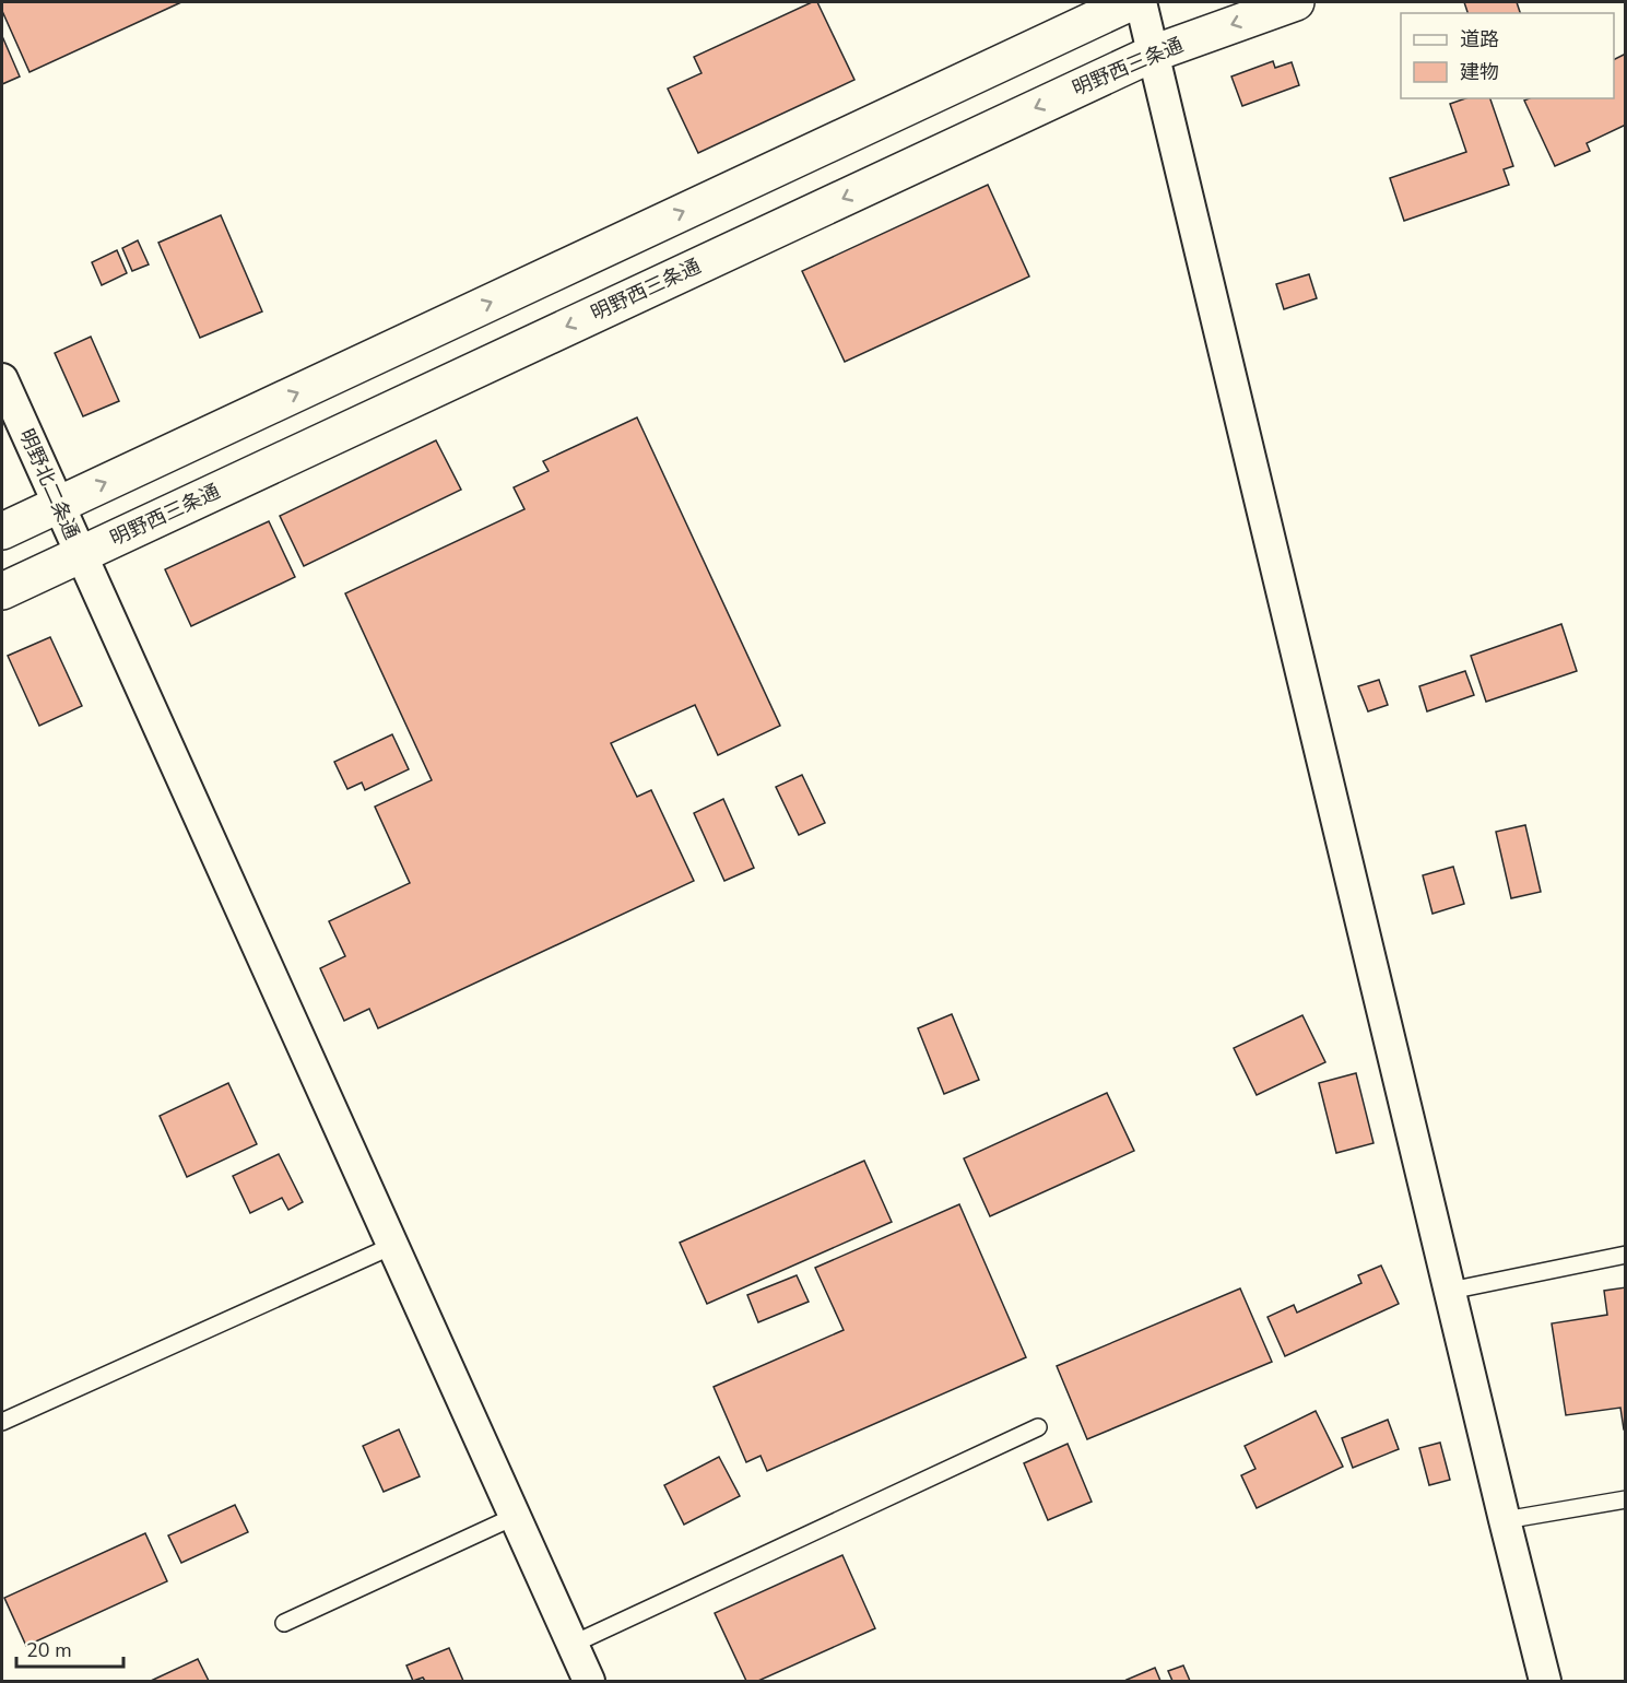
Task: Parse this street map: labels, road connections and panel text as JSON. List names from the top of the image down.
{
  "streets": {
    "street": ["明野西三条通", "明野北二条通"]
  },
  "crossings": [
    ["明野西三条通", "明野北二条通"]
  ],
  "legend": ["道路", "建物"],
  "scale_bar": "20 m"
}
